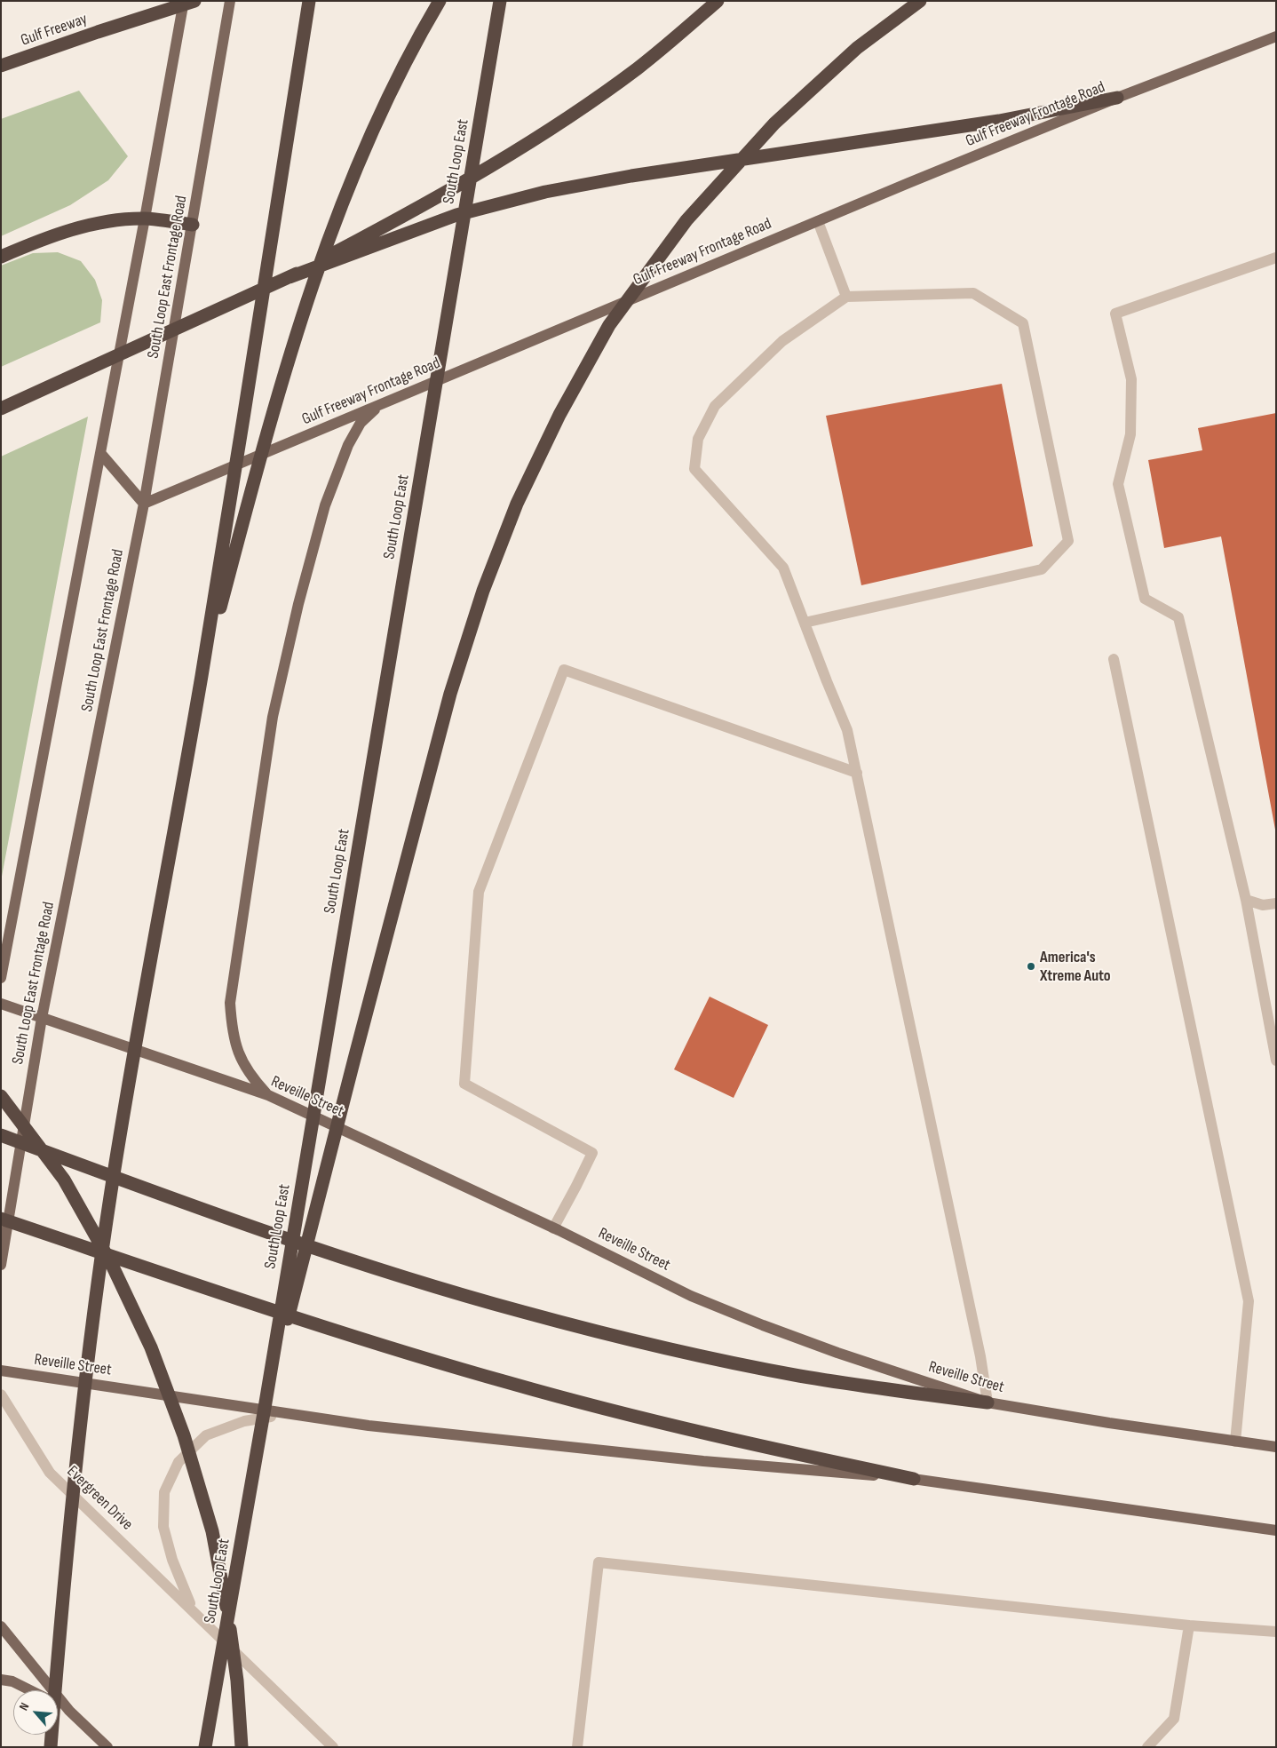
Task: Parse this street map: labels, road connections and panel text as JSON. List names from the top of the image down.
{
  "streets": {
    "highway": ["Gulf Freeway", "South Loop East"],
    "main road": ["Gulf Freeway Frontage Road", "South Loop East Frontage Road", "Reveille Street"],
    "street": ["Evergreen Drive"]
  },
  "crossings": [
    ["Gulf Freeway Frontage Road", "South Loop East Frontage Road"],
    ["South Loop East Frontage Road", "Reveille Street"],
    ["Reveille Street", "Evergreen Drive"]
  ],
  "places": ["America's Xtreme Auto"],
  "north": "top left"
}
